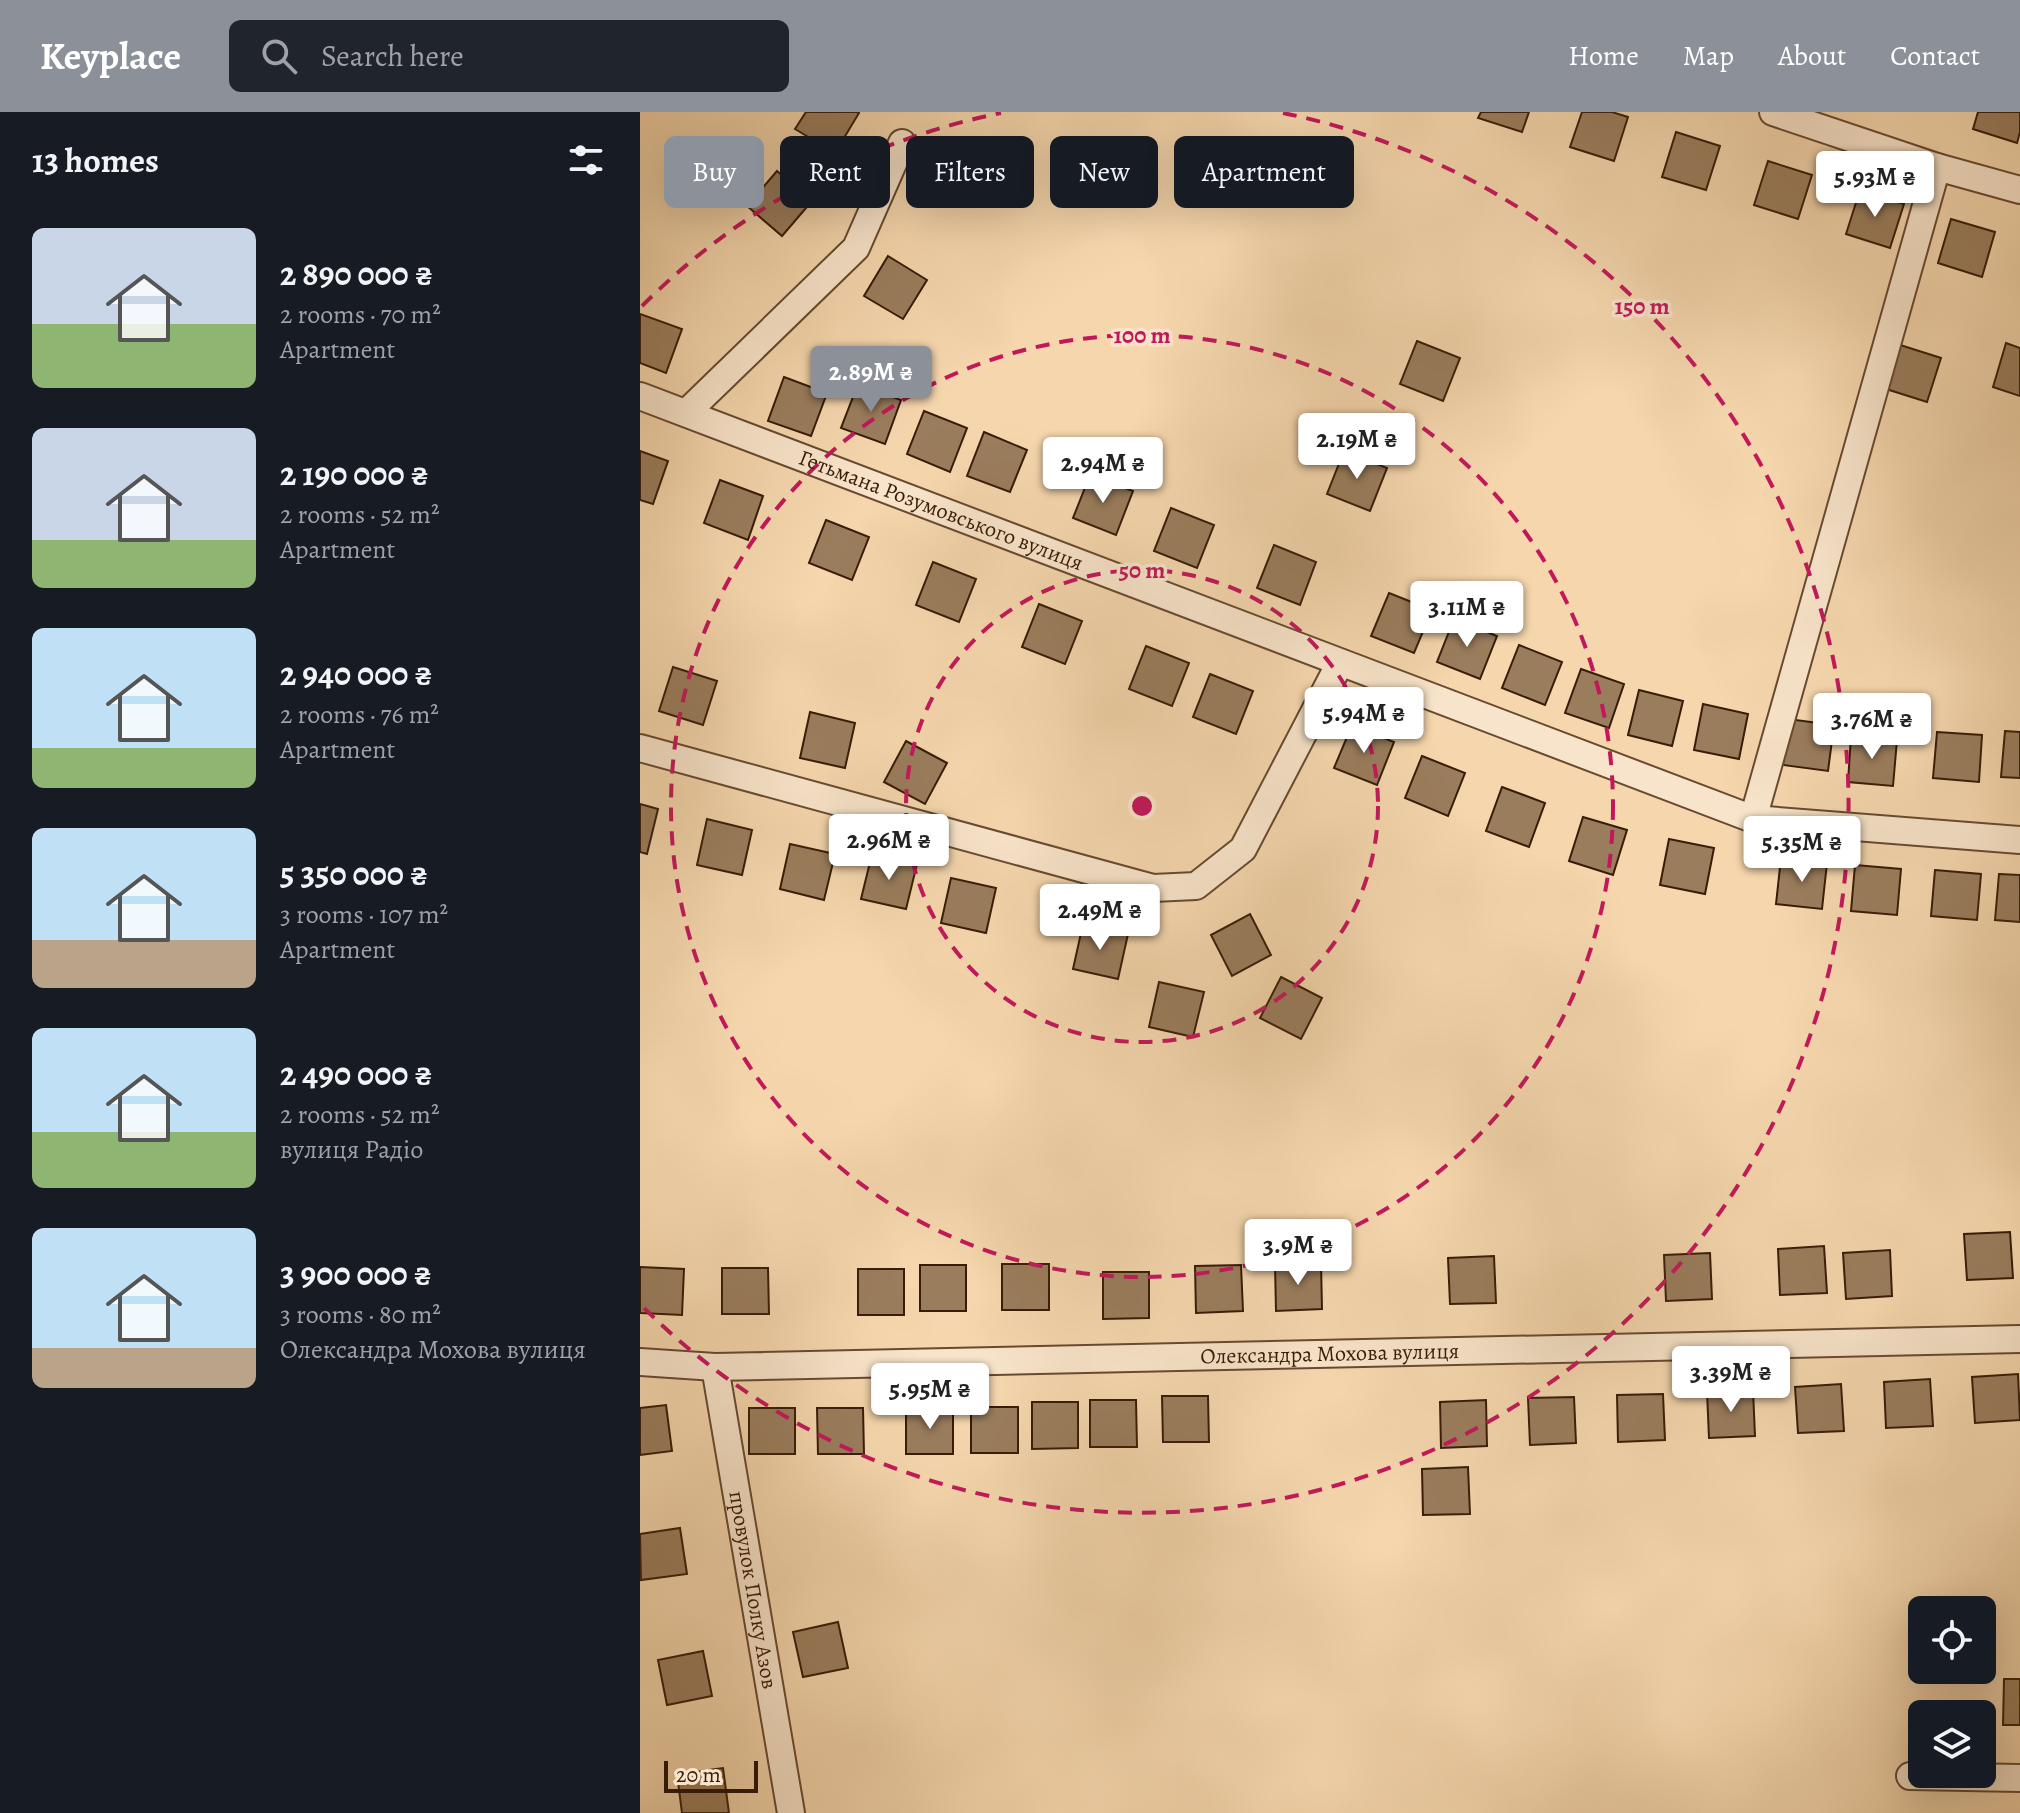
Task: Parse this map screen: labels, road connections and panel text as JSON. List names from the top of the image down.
{
  "streets": {
    "street": ["Гетьмана Розумовського вулиця", "Олександра Мохова вулиця", "провулок Полку Азов"]
  },
  "crossings": [
    ["Олександра Мохова вулиця", "провулок Полку Азов"]
  ],
  "scale_bar": "20 m",
  "page": {
    "header": "Keyplace",
    "search": "Search here",
    "nav": [
      "Home",
      "Map",
      "About",
      "Contact"
    ],
    "heading": "13 homes",
    "chip": [
      "Buy",
      "Rent",
      "Filters",
      "New",
      "Apartment"
    ],
    "price": [
      "5.93M ₴",
      "2.89M ₴",
      "2.19M ₴",
      "2.94M ₴",
      "3.11M ₴",
      "5.94M ₴",
      "3.76M ₴",
      "2.96M ₴",
      "5.35M ₴",
      "2.49M ₴",
      "3.9M ₴",
      "3.39M ₴",
      "5.95M ₴"
    ],
    "list": [
      {
        "name": "2 890 000 ₴",
        "note": "2 rooms · 70 m² · Apartment"
      },
      {
        "name": "2 190 000 ₴",
        "note": "2 rooms · 52 m² · Apartment"
      },
      {
        "name": "2 940 000 ₴",
        "note": "2 rooms · 76 m² · Apartment"
      },
      {
        "name": "5 350 000 ₴",
        "note": "3 rooms · 107 m² · Apartment"
      },
      {
        "name": "2 490 000 ₴",
        "note": "2 rooms · 52 m² · вулиця Радіо"
      },
      {
        "name": "3 900 000 ₴",
        "note": "3 rooms · 80 m² · Олександра Мохова вулиця"
      }
    ],
    "scale": "20 m"
  },
  "rings": ["150 m", "100 m", "50 m"]
}
